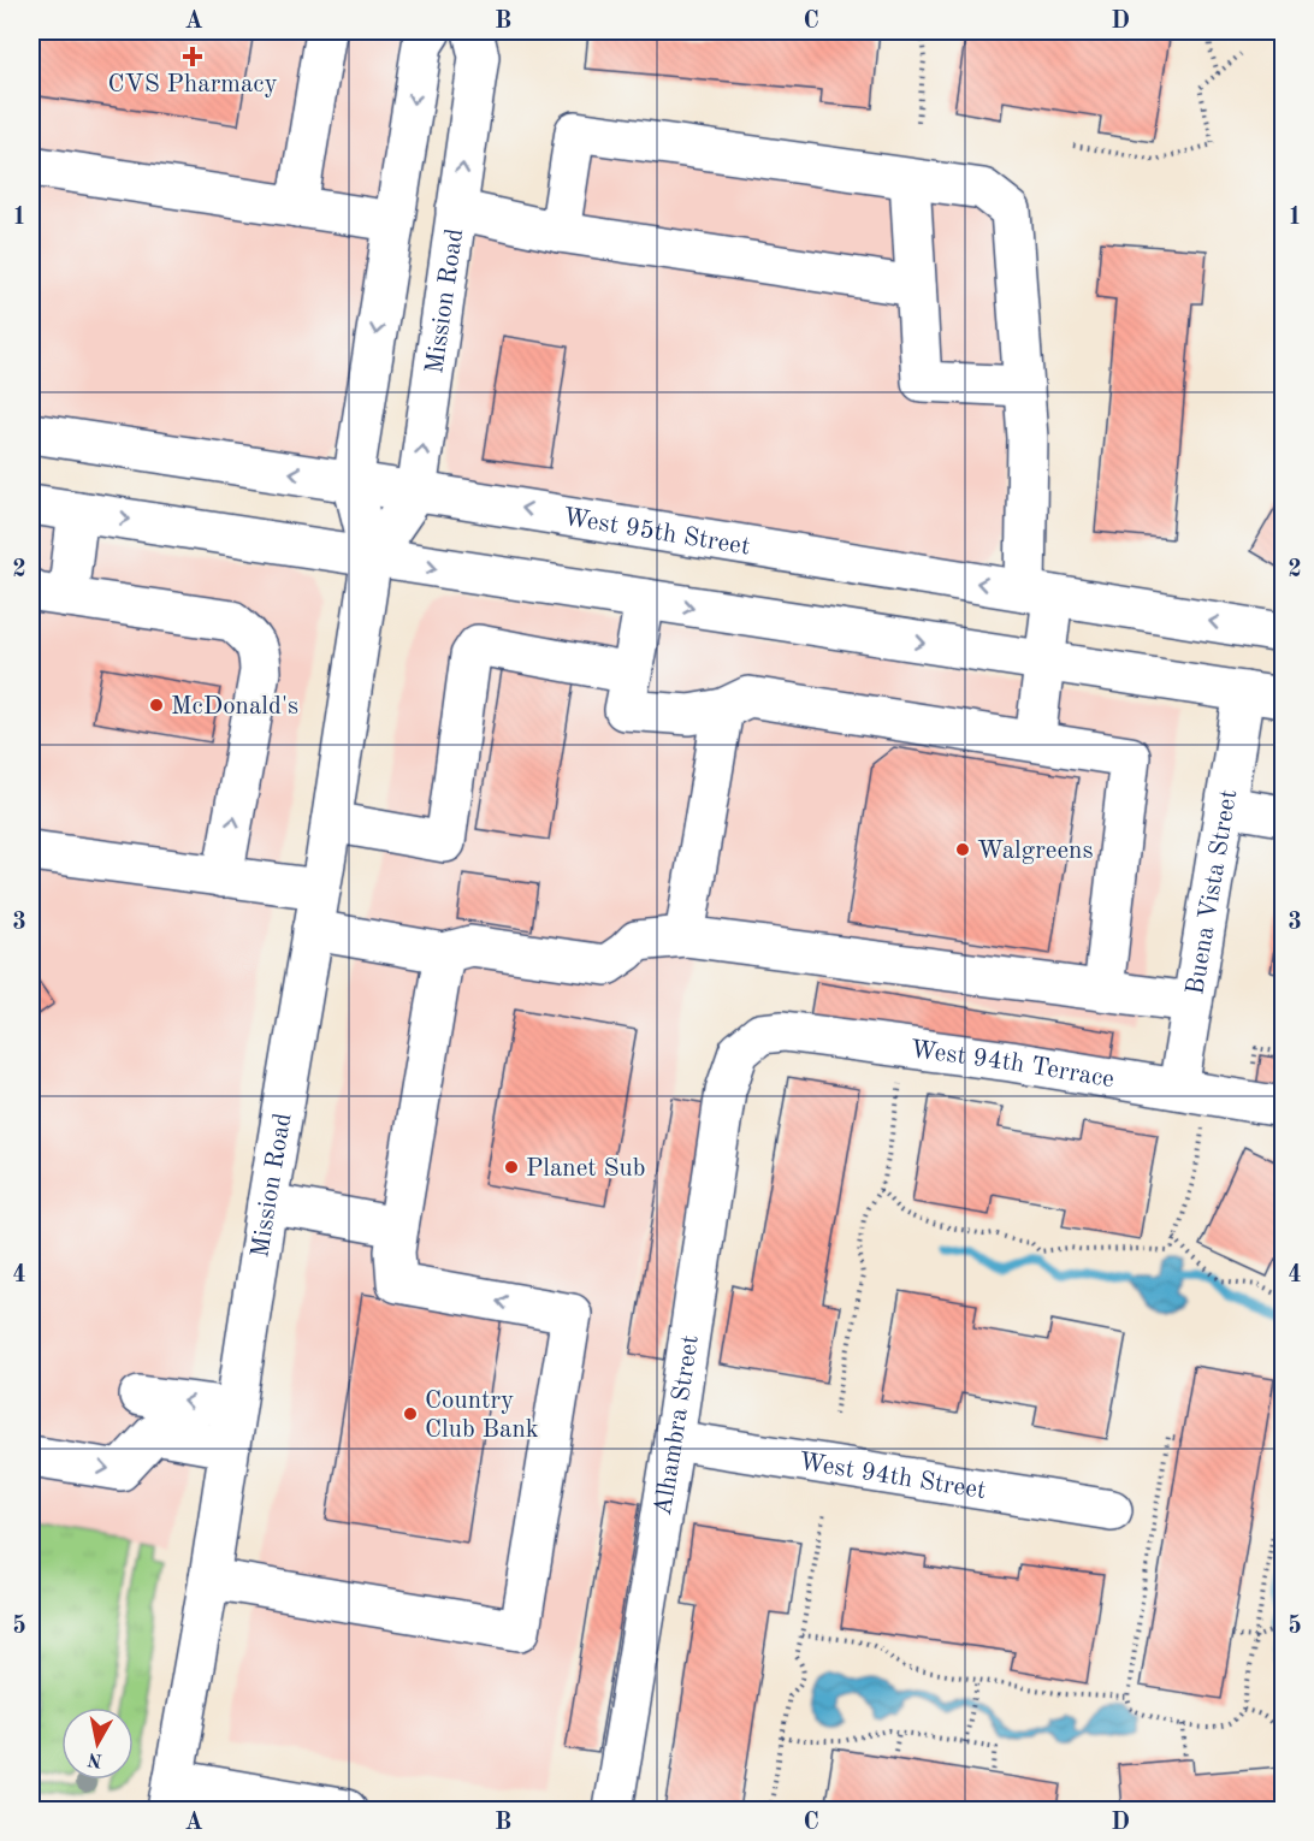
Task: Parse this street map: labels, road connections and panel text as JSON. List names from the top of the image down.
{
  "streets": {
    "main road": [
      "Mission Road",
      "West 95th Street",
      "Buena Vista Street",
      "West 94th Terrace",
      "Alhambra Street",
      "West 94th Street"
    ]
  },
  "crossings": [
    ["Mission Road", "West 95th Street"],
    ["Buena Vista Street", "West 94th Terrace"],
    ["West 94th Terrace", "Alhambra Street"],
    ["Alhambra Street", "West 94th Street"]
  ],
  "places": {
    "health": ["CVS Pharmacy"],
    "other": [
      "McDonald's",
      "Walgreens",
      "Planet Sub",
      "Country Club Bank"
    ]
  },
  "north": "bottom",
  "grid": {
    "columns": [
      "A",
      "B",
      "C",
      "D"
    ],
    "rows": [
      "1",
      "2",
      "3",
      "4",
      "5"
    ]
  }
}
